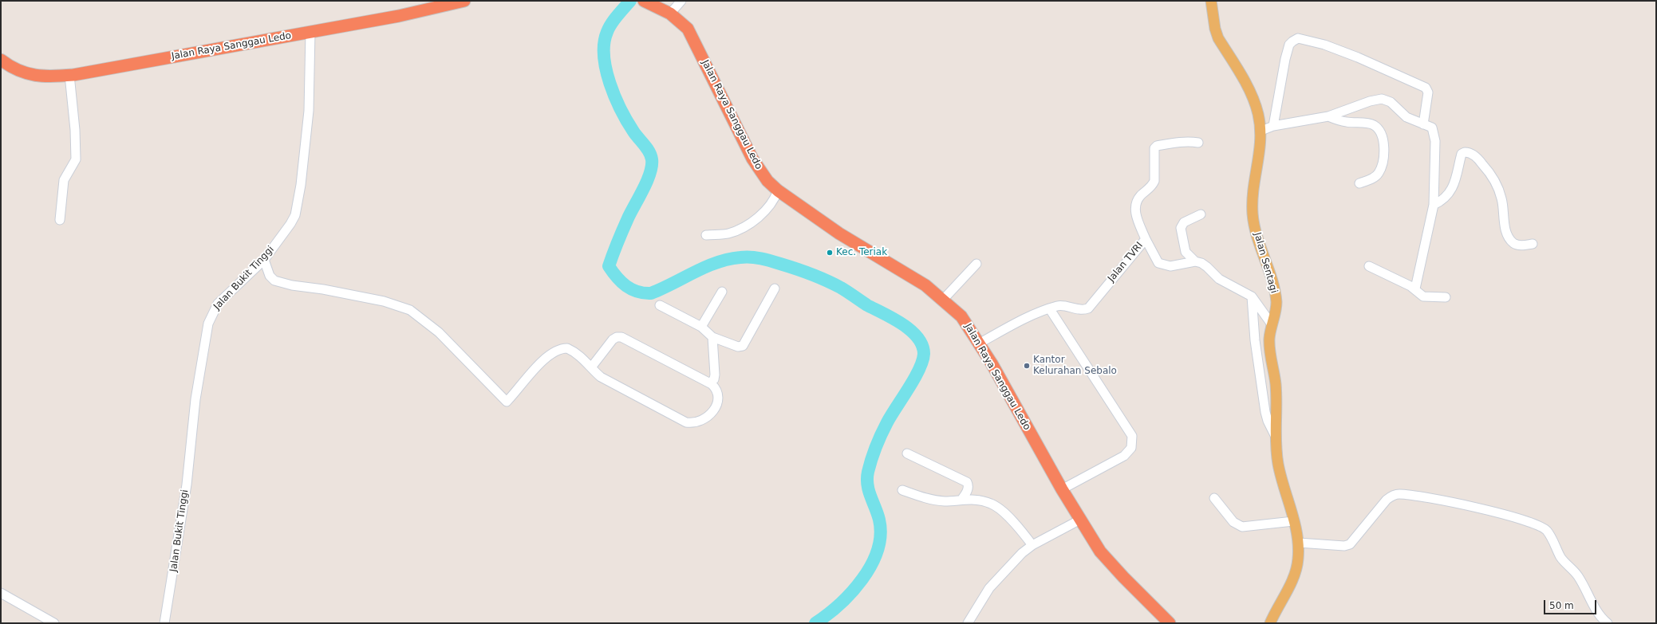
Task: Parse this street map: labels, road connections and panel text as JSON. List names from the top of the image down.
{
  "streets": {
    "highway": ["Jalan Raya Sanggau Ledo"],
    "main road": ["Jalan Sentagi"],
    "street": ["Jalan TVRI", "Jalan Bukit Tinggi"]
  },
  "crossings": [
    ["Jalan Raya Sanggau Ledo", "Jalan TVRI"],
    ["Jalan Raya Sanggau Ledo", "Jalan Bukit Tinggi"]
  ],
  "places": ["Kec. Teriak", "Kantor Kelurahan Sebalo"],
  "scale_bar": "50 m"
}
